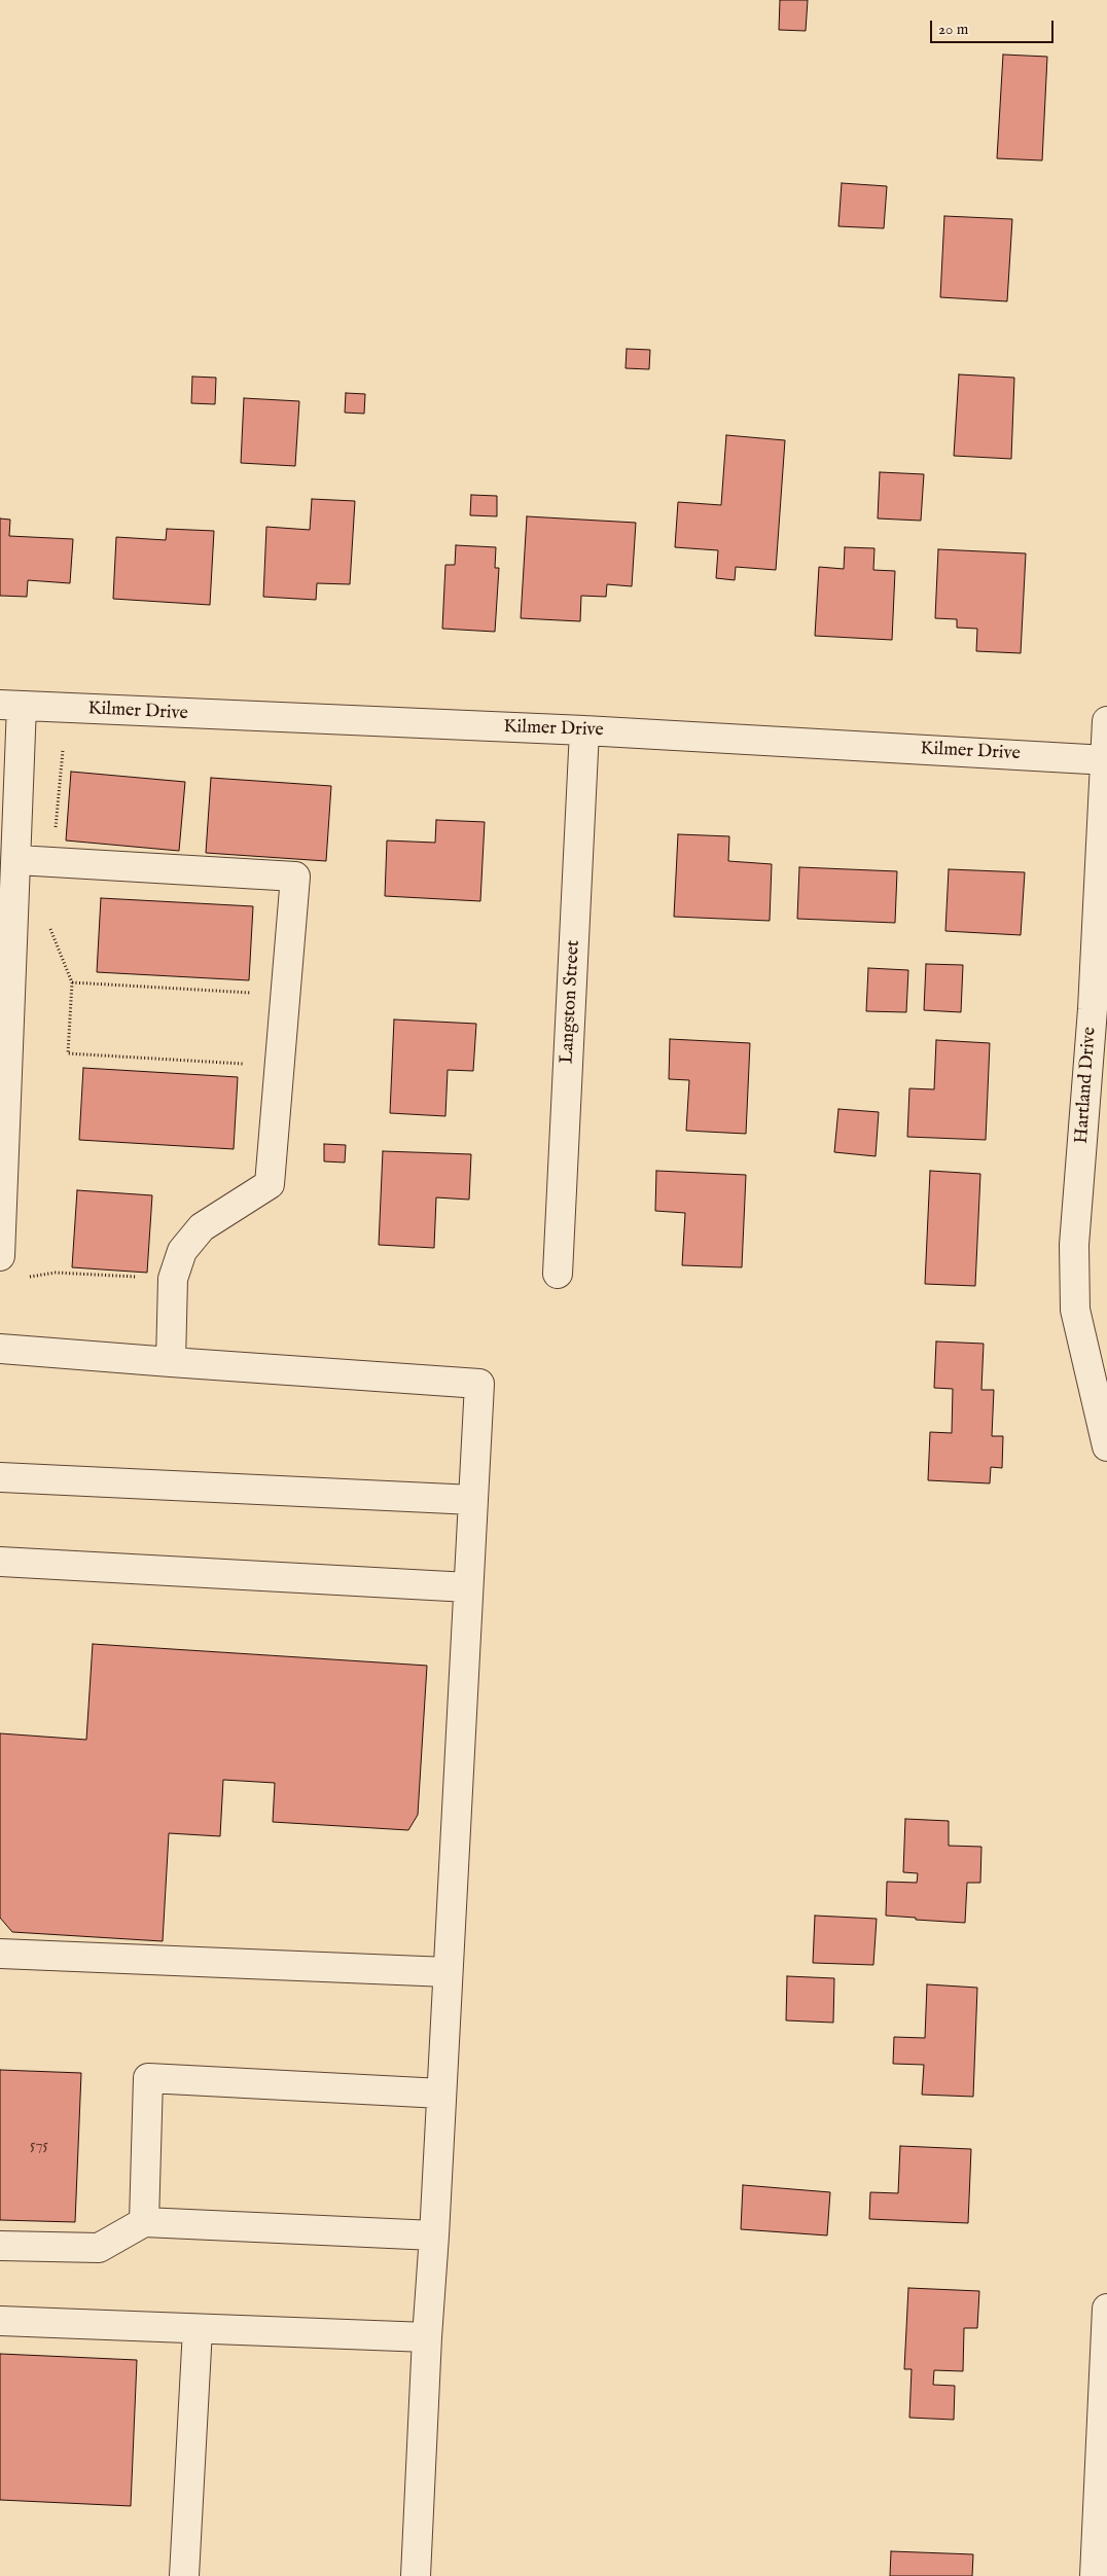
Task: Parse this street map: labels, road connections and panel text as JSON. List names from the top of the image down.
{
  "streets": {
    "street": ["Kilmer Drive", "Langston Street", "Hartland Drive"]
  },
  "crossings": [
    ["Kilmer Drive", "Langston Street"],
    ["Kilmer Drive", "Hartland Drive"]
  ],
  "house_numbers": ["575"],
  "scale_bar": "20 m"
}
